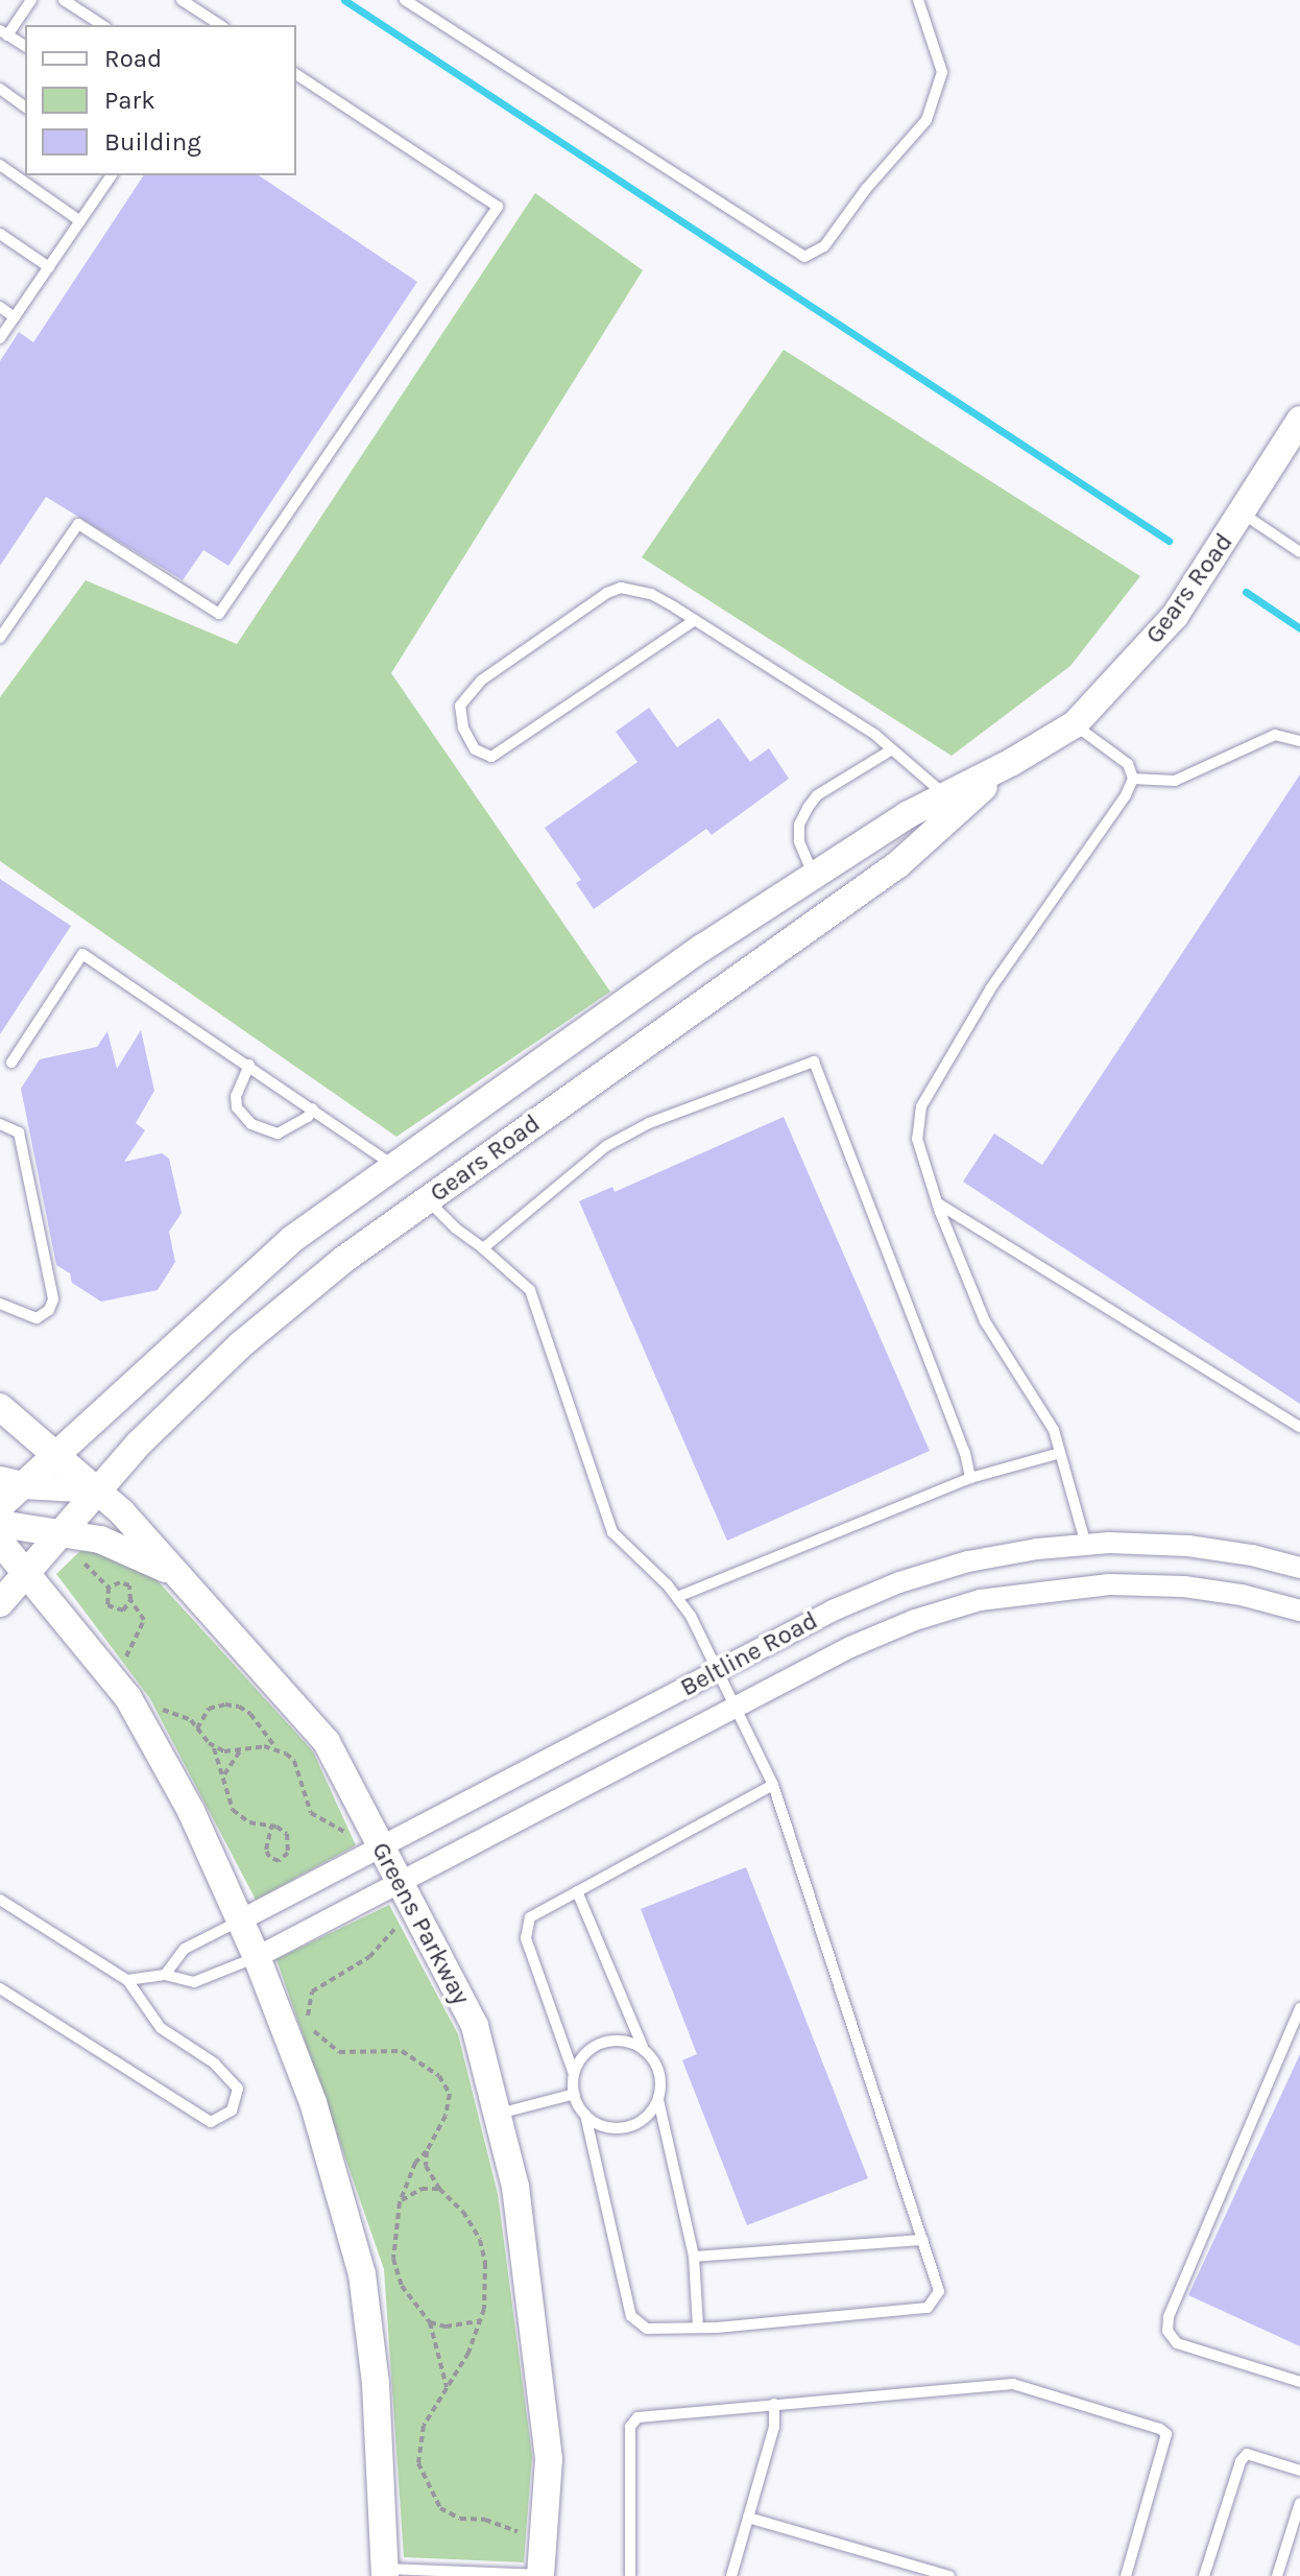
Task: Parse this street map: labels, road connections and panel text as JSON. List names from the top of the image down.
{
  "streets": {
    "street": ["Gears Road", "Beltline Road", "Greens Parkway"]
  },
  "crossings": [
    ["Gears Road", "Greens Parkway"],
    ["Beltline Road", "Greens Parkway"]
  ],
  "legend": ["Road", "Park", "Building"]
}
